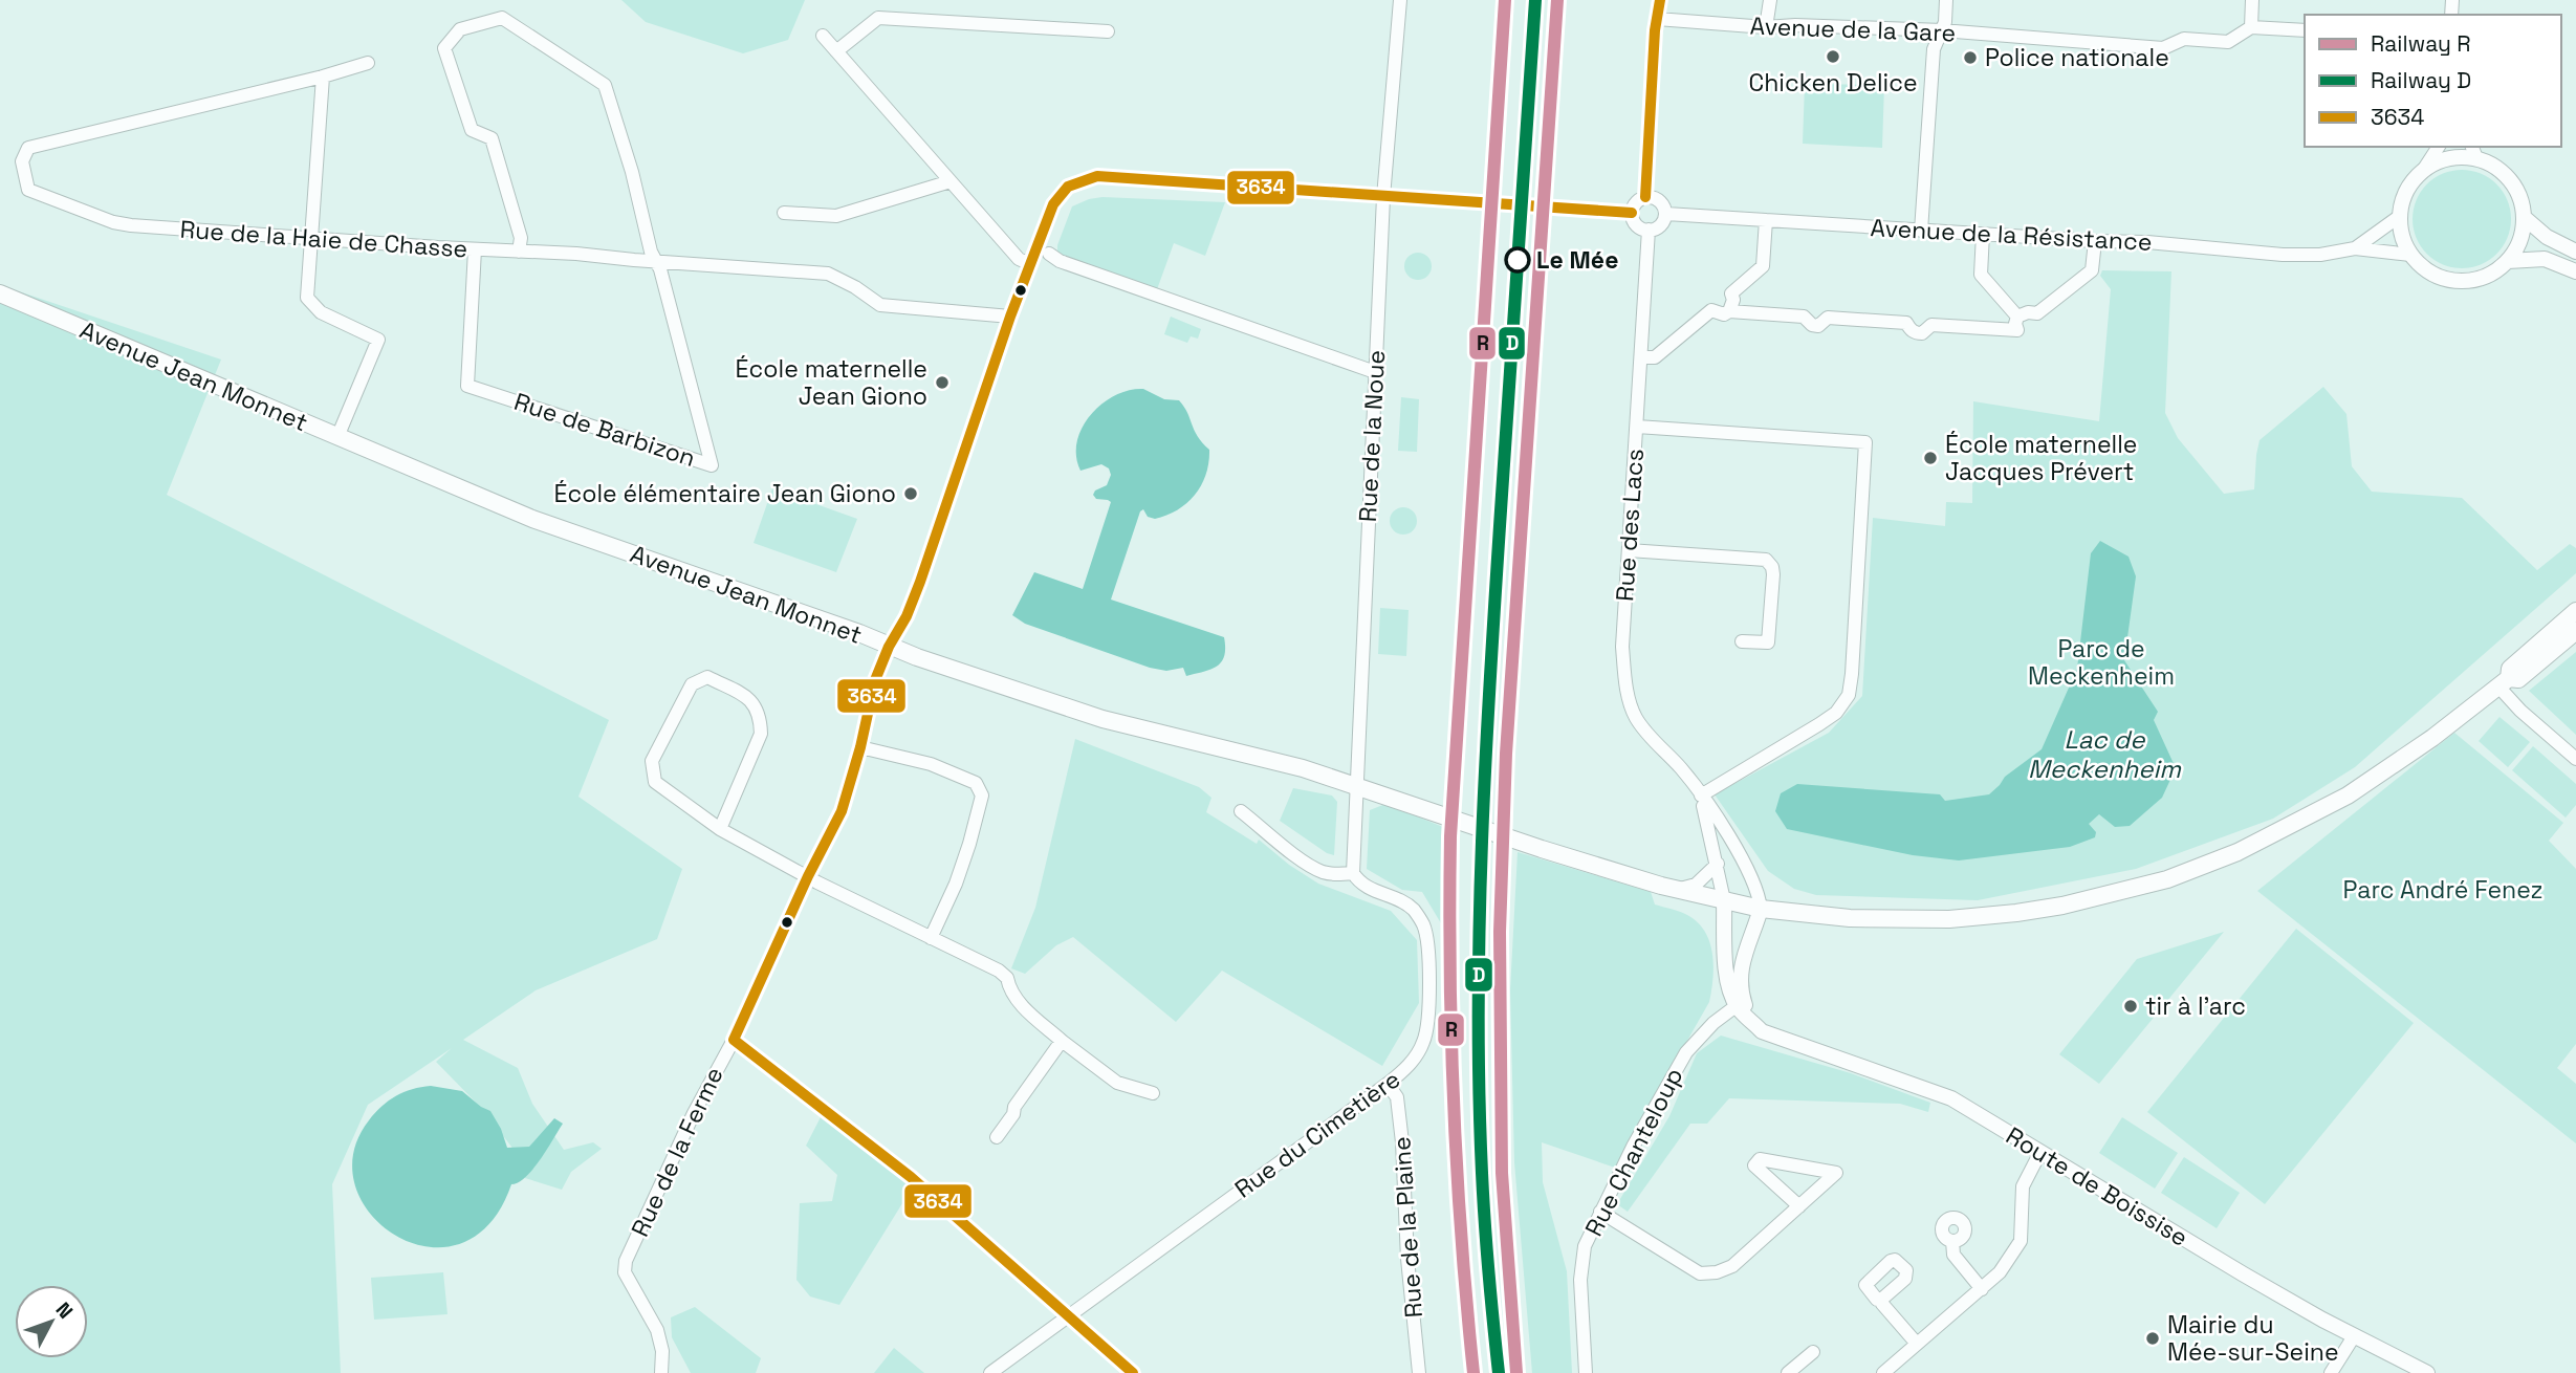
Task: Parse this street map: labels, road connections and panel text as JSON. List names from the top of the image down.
{
  "streets": {
    "main road": ["Avenue Jean Monnet"],
    "street": [
      "Avenue de la Gare",
      "Avenue de la Résistance",
      "Rue de la Haie de Chasse",
      "Rue de Barbizon",
      "Rue de la Noue",
      "Rue des Lacs",
      "Rue du Cimetière",
      "Rue de la Ferme",
      "Rue Chanteloup",
      "Route de Boissise",
      "Rue de la Plaine"
    ]
  },
  "crossings": [
    ["Avenue de la Résistance", "Rue des Lacs"],
    ["Avenue de la Résistance", "Rue de la Ferme"],
    ["Rue de la Haie de Chasse", "Rue de Barbizon"],
    ["Rue de la Haie de Chasse", "Rue de la Ferme"],
    ["Avenue Jean Monnet", "Rue de la Noue"],
    ["Avenue Jean Monnet", "Rue des Lacs"],
    ["Avenue Jean Monnet", "Rue de la Ferme"],
    ["Avenue Jean Monnet", "Route de Boissise"],
    ["Rue de la Noue", "Rue du Cimetière"],
    ["Rue de la Noue", "Rue de la Ferme"],
    ["Rue des Lacs", "Rue de la Ferme"],
    ["Rue des Lacs", "Route de Boissise"],
    ["Rue du Cimetière", "Rue de la Plaine"],
    ["Rue Chanteloup", "Route de Boissise"]
  ],
  "water": ["Lac de Meckenheim"],
  "parks": ["Parc de Meckenheim", "Parc André Fenez"],
  "places": [
    "Chicken Delice",
    "Police nationale",
    "Le Mée",
    "École maternelle Jean Giono",
    "École maternelle Jacques Prévert",
    "École élémentaire Jean Giono",
    "tir à l'arc",
    "Mairie du Mée-sur-Seine"
  ],
  "lines": ["rail line R", "rail line D", "transit line 3634"],
  "legend": ["Railway R", "Railway D", "3634"],
  "north": "top right"
}
